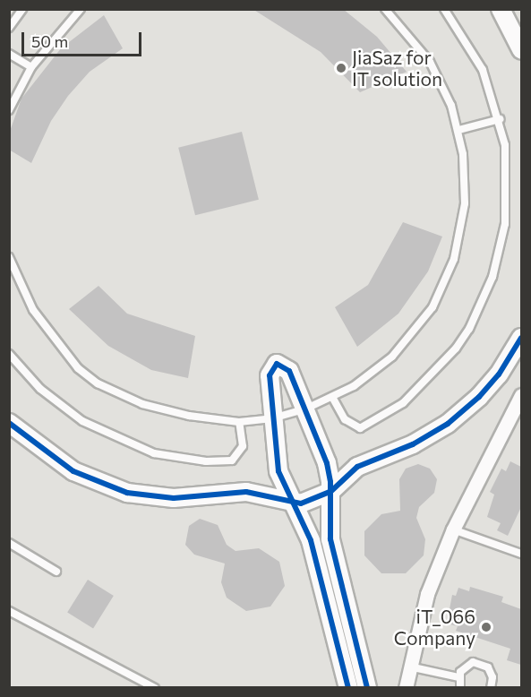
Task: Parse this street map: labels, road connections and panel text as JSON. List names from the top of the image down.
{
  "places": ["JiaSaz for IT solution", "iT_066 Company"],
  "scale_bar": "50 m"
}
